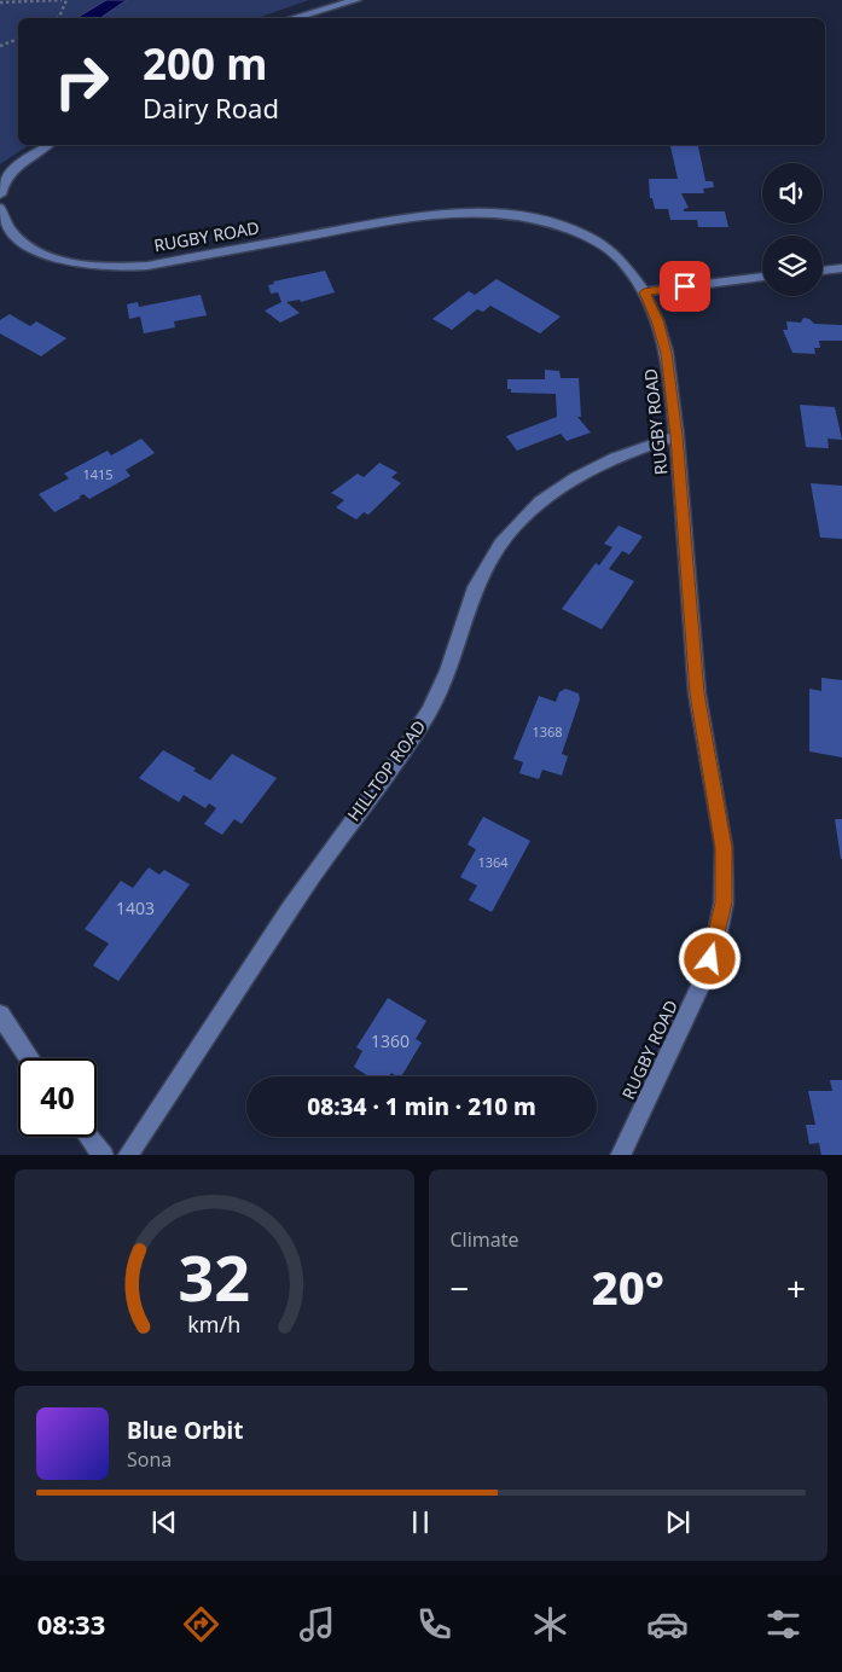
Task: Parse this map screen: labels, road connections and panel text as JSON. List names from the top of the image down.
{
  "streets": {
    "street": ["RUGBY ROAD", "HILLTOP ROAD"]
  },
  "crossings": [
    ["RUGBY ROAD", "HILLTOP ROAD"]
  ],
  "house_numbers": [
    "1415",
    "1368",
    "1364",
    "1403",
    "1360"
  ],
  "page": {
    "turn": ["200 m", "Dairy Road"],
    "limit": "40",
    "trip": "08:34 · 1 min · 210 m",
    "tile": "Climate",
    "heat": ["−", "20°", "+"],
    "song": ["Blue Orbit", "Sona"],
    "tabs": "08:33",
    "gauge": ["32", "km/h"]
  }
}
